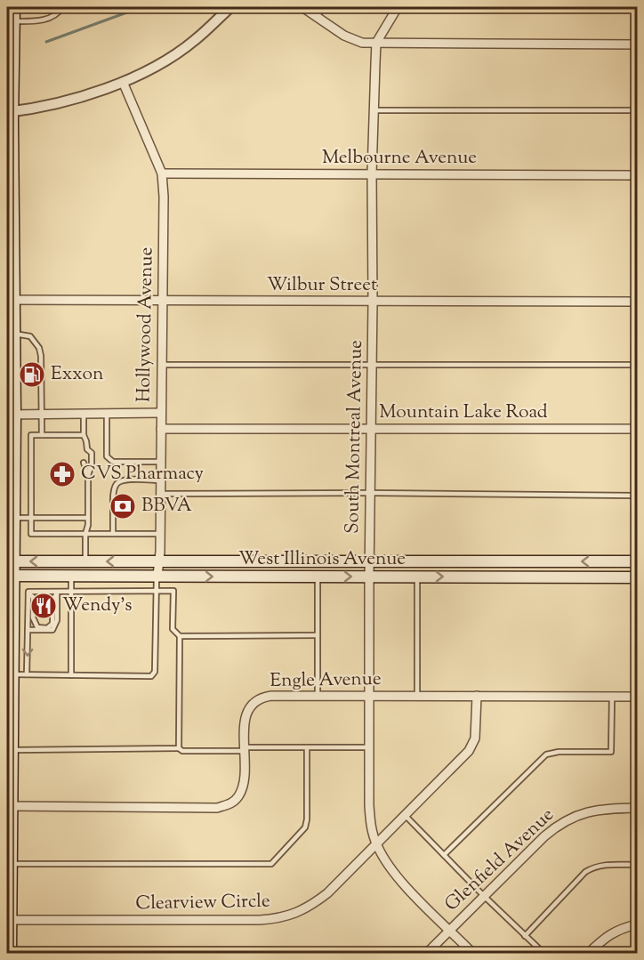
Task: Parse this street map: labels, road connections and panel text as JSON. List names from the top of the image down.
{
  "streets": {
    "main road": ["West Illinois Avenue"],
    "street": [
      "Melbourne Avenue",
      "Wilbur Street",
      "Hollywood Avenue",
      "Mountain Lake Road",
      "South Montreal Avenue",
      "Engle Avenue",
      "Glenfield Avenue",
      "Clearview Circle"
    ]
  },
  "crossings": [
    ["Melbourne Avenue", "Hollywood Avenue"],
    ["Melbourne Avenue", "South Montreal Avenue"],
    ["Wilbur Street", "Hollywood Avenue"],
    ["Wilbur Street", "South Montreal Avenue"],
    ["Hollywood Avenue", "Mountain Lake Road"],
    ["Hollywood Avenue", "West Illinois Avenue"],
    ["Mountain Lake Road", "South Montreal Avenue"],
    ["South Montreal Avenue", "West Illinois Avenue"],
    ["South Montreal Avenue", "Engle Avenue"],
    ["South Montreal Avenue", "Glenfield Avenue"],
    ["South Montreal Avenue", "Clearview Circle"],
    ["Engle Avenue", "Clearview Circle"]
  ],
  "places": {
    "fuel station": ["Exxon"],
    "pharmacy": ["CVS Pharmacy"],
    "bank": ["BBVA"],
    "restaurant": ["Wendy's"]
  }
}
